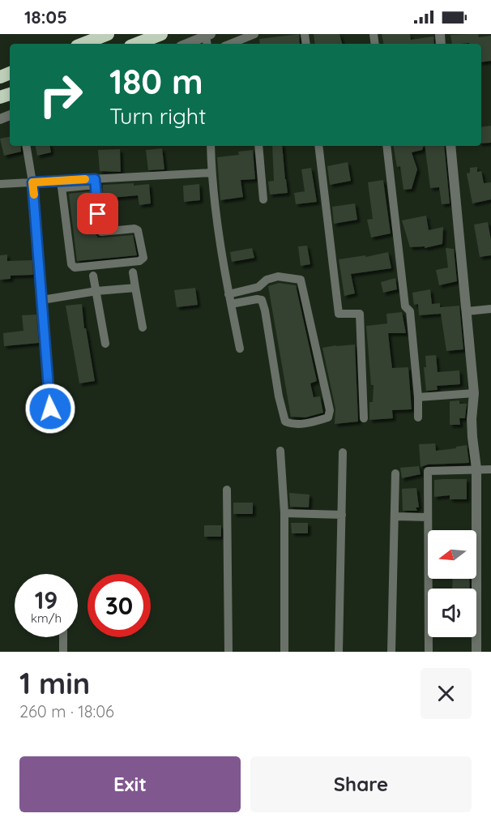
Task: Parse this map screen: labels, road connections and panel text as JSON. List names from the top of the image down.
{
  "north": "left",
  "page": {
    "status": "18:05",
    "turn": ["180 m", "Turn right"],
    "speed": "19 km/h",
    "limit": "30",
    "heading": ["1 min", "260 m · 18:06"],
    "buttons": ["Exit", "Share"]
  }
}
